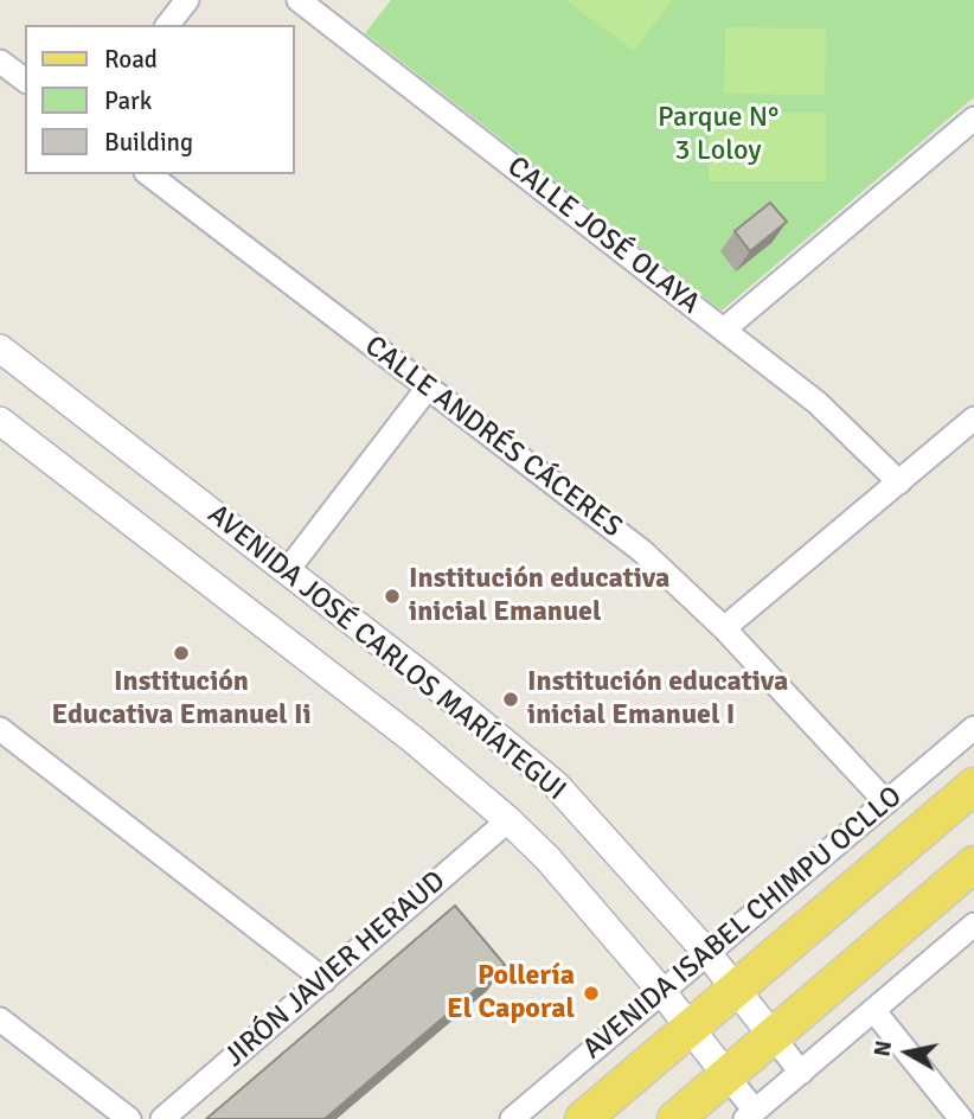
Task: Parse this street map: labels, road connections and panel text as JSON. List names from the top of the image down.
{
  "streets": {
    "main road": ["AVENIDA ISABEL CHIMPU OCLLO"],
    "street": [
      "CALLE JOSÉ OLAYA",
      "CALLE ANDRÉS CÁCERES",
      "AVENIDA JOSÉ CARLOS MARÍATEGUI",
      "JIRÓN JAVIER HERAUD"
    ]
  },
  "crossings": [
    ["CALLE ANDRÉS CÁCERES", "AVENIDA ISABEL CHIMPU OCLLO"],
    ["AVENIDA JOSÉ CARLOS MARÍATEGUI", "AVENIDA ISABEL CHIMPU OCLLO"],
    ["AVENIDA JOSÉ CARLOS MARÍATEGUI", "JIRÓN JAVIER HERAUD"]
  ],
  "parks": ["Parque N° 3 Loloy"],
  "places": [
    "Institución educativa inicial Emanuel",
    "Institución Educativa Emanuel Ii",
    "Institución educativa inicial Emanuel I",
    "Pollería El Caporal"
  ],
  "legend": ["Road", "Park", "Building"],
  "north": "left"
}
